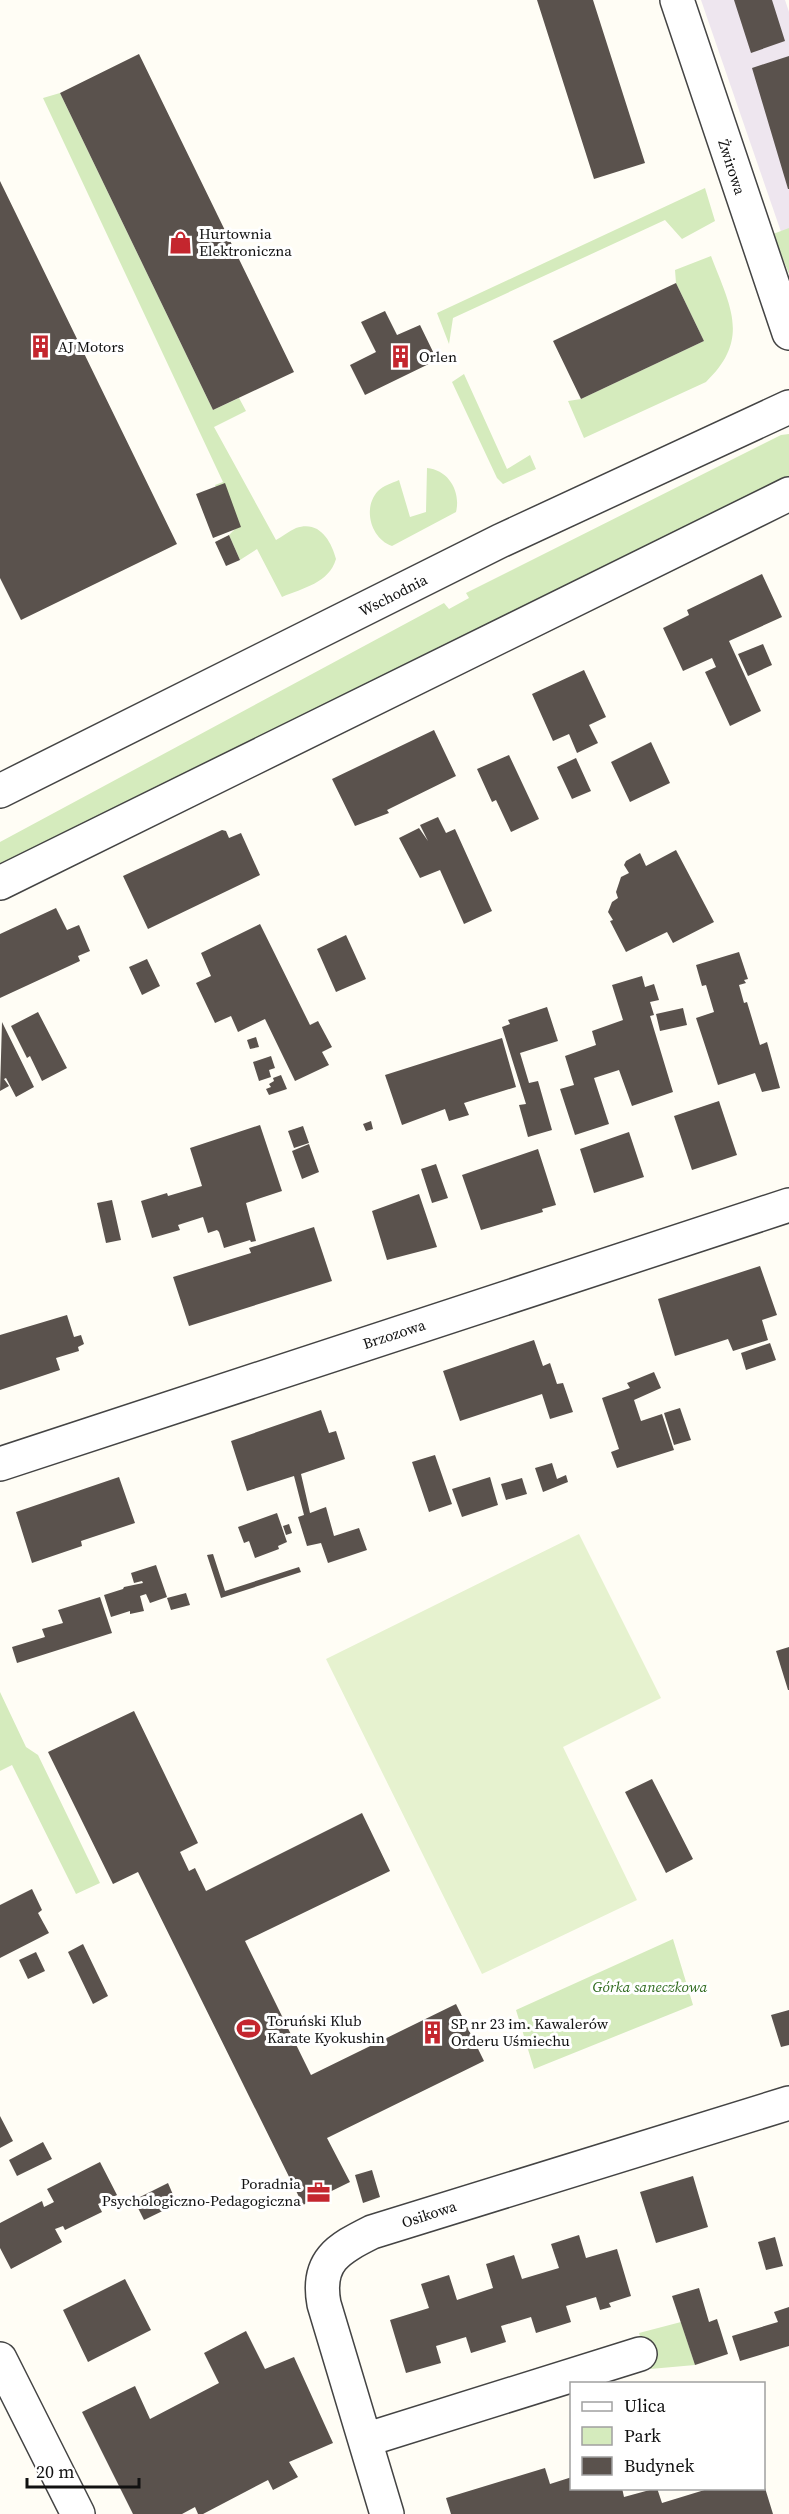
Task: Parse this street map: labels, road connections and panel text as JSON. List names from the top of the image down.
{
  "streets": {
    "street": [
      "Żwirowa",
      "Wschodnia",
      "Brzozowa",
      "Osikowa"
    ]
  },
  "parks": ["Górka saneczkowa"],
  "places": {
    "shop": ["Hurtownia Elektroniczna"],
    "building": ["AJ Motors", "Orlen", "SP nr 23 im. Kawalerów Orderu Uśmiechu"],
    "sports": ["Toruński Klub Karate Kyokushin"],
    "office": ["Poradnia Psychologiczno-Pedagogiczna"]
  },
  "legend": ["Ulica", "Park", "Budynek"],
  "scale_bar": "20 m"
}
